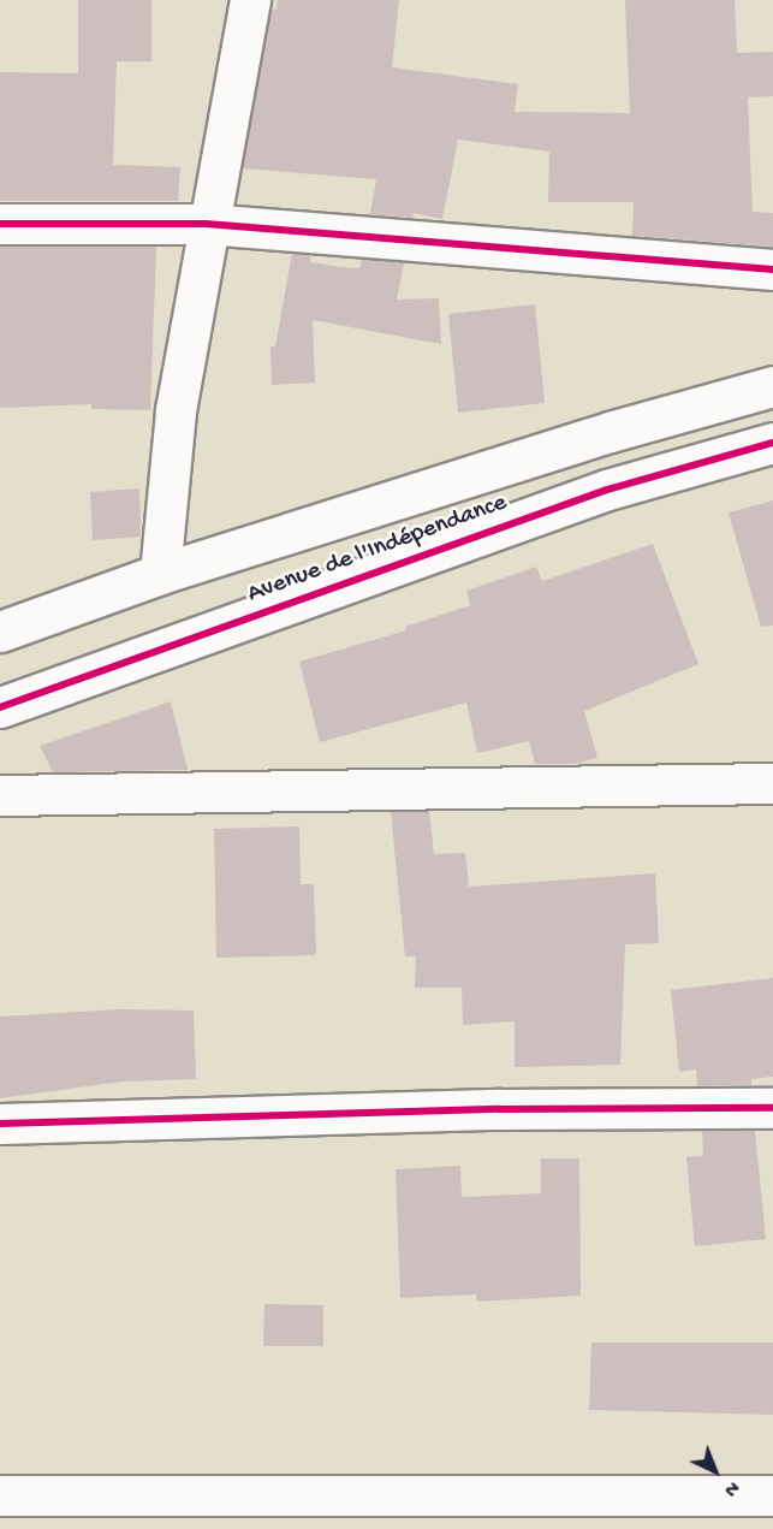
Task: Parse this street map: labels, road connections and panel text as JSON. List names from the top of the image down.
{
  "streets": {
    "street": ["Avenue de l'Indépendance"]
  },
  "north": "bottom right"
}
